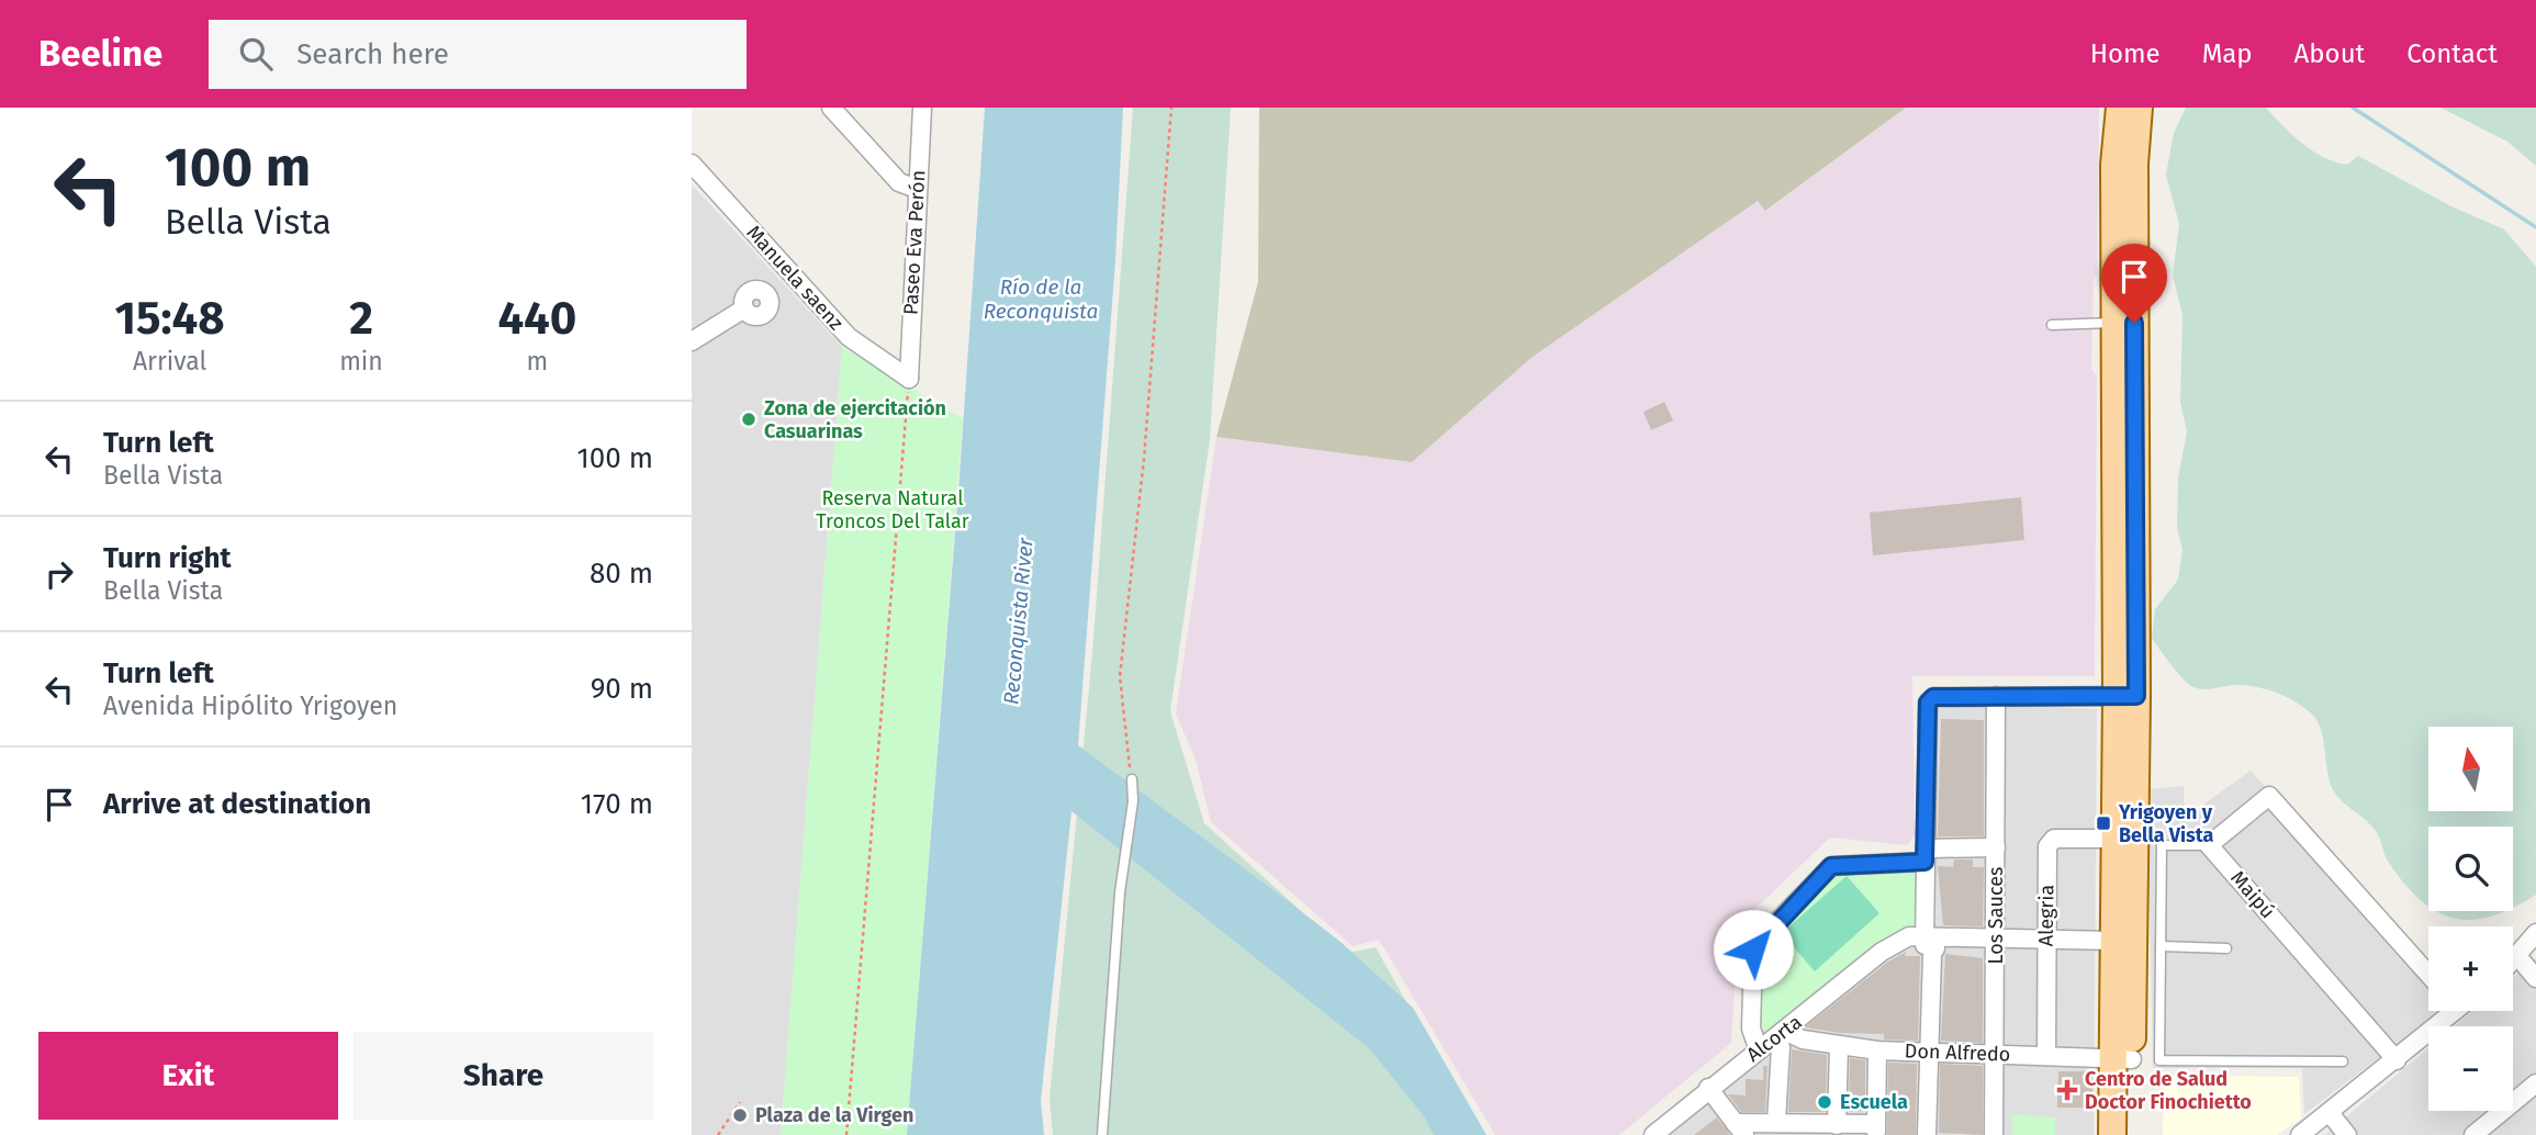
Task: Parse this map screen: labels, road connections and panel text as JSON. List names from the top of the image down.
{
  "streets": {
    "street": [
      "Paseo Eva Perón",
      "Manuela saenz",
      "Maipú",
      "Los Sauces",
      "Alegria",
      "Alcorta",
      "Don Alfredo"
    ]
  },
  "crossings": [
    ["Paseo Eva Perón", "Manuela saenz"],
    ["Los Sauces", "Alcorta"],
    ["Los Sauces", "Don Alfredo"],
    ["Alegria", "Alcorta"],
    ["Alegria", "Don Alfredo"],
    ["Alcorta", "Don Alfredo"]
  ],
  "water": ["Río de la Reconquista", "Reconquista River"],
  "parks": ["Reserva Natural Troncos Del Talar"],
  "places": {
    "other": ["Zona de ejercitación Casuarinas", "Escuela", "Plaza de la Virgen"],
    "transit": ["Yrigoyen y Bella Vista"],
    "health": ["Centro de Salud Doctor Finochietto"]
  },
  "north": "top",
  "page": {
    "header": "Beeline",
    "search": "Search here",
    "nav": [
      "Home",
      "Map",
      "About",
      "Contact"
    ],
    "turn": ["100 m", "Bella Vista"],
    "eta": [
      "15:48",
      "Arrival",
      "2",
      "min",
      "440",
      "m"
    ],
    "list": [
      {
        "name": "Turn left",
        "note": "Bella Vista",
        "value": "100 m"
      },
      {
        "name": "Turn right",
        "note": "Bella Vista",
        "value": "80 m"
      },
      {
        "name": "Turn left",
        "note": "Avenida Hipólito Yrigoyen",
        "value": "90 m"
      },
      {
        "name": "Arrive at destination",
        "value": "170 m"
      }
    ],
    "map_buttons": ["+", "−"],
    "buttons": ["Exit", "Share"]
  }
}
